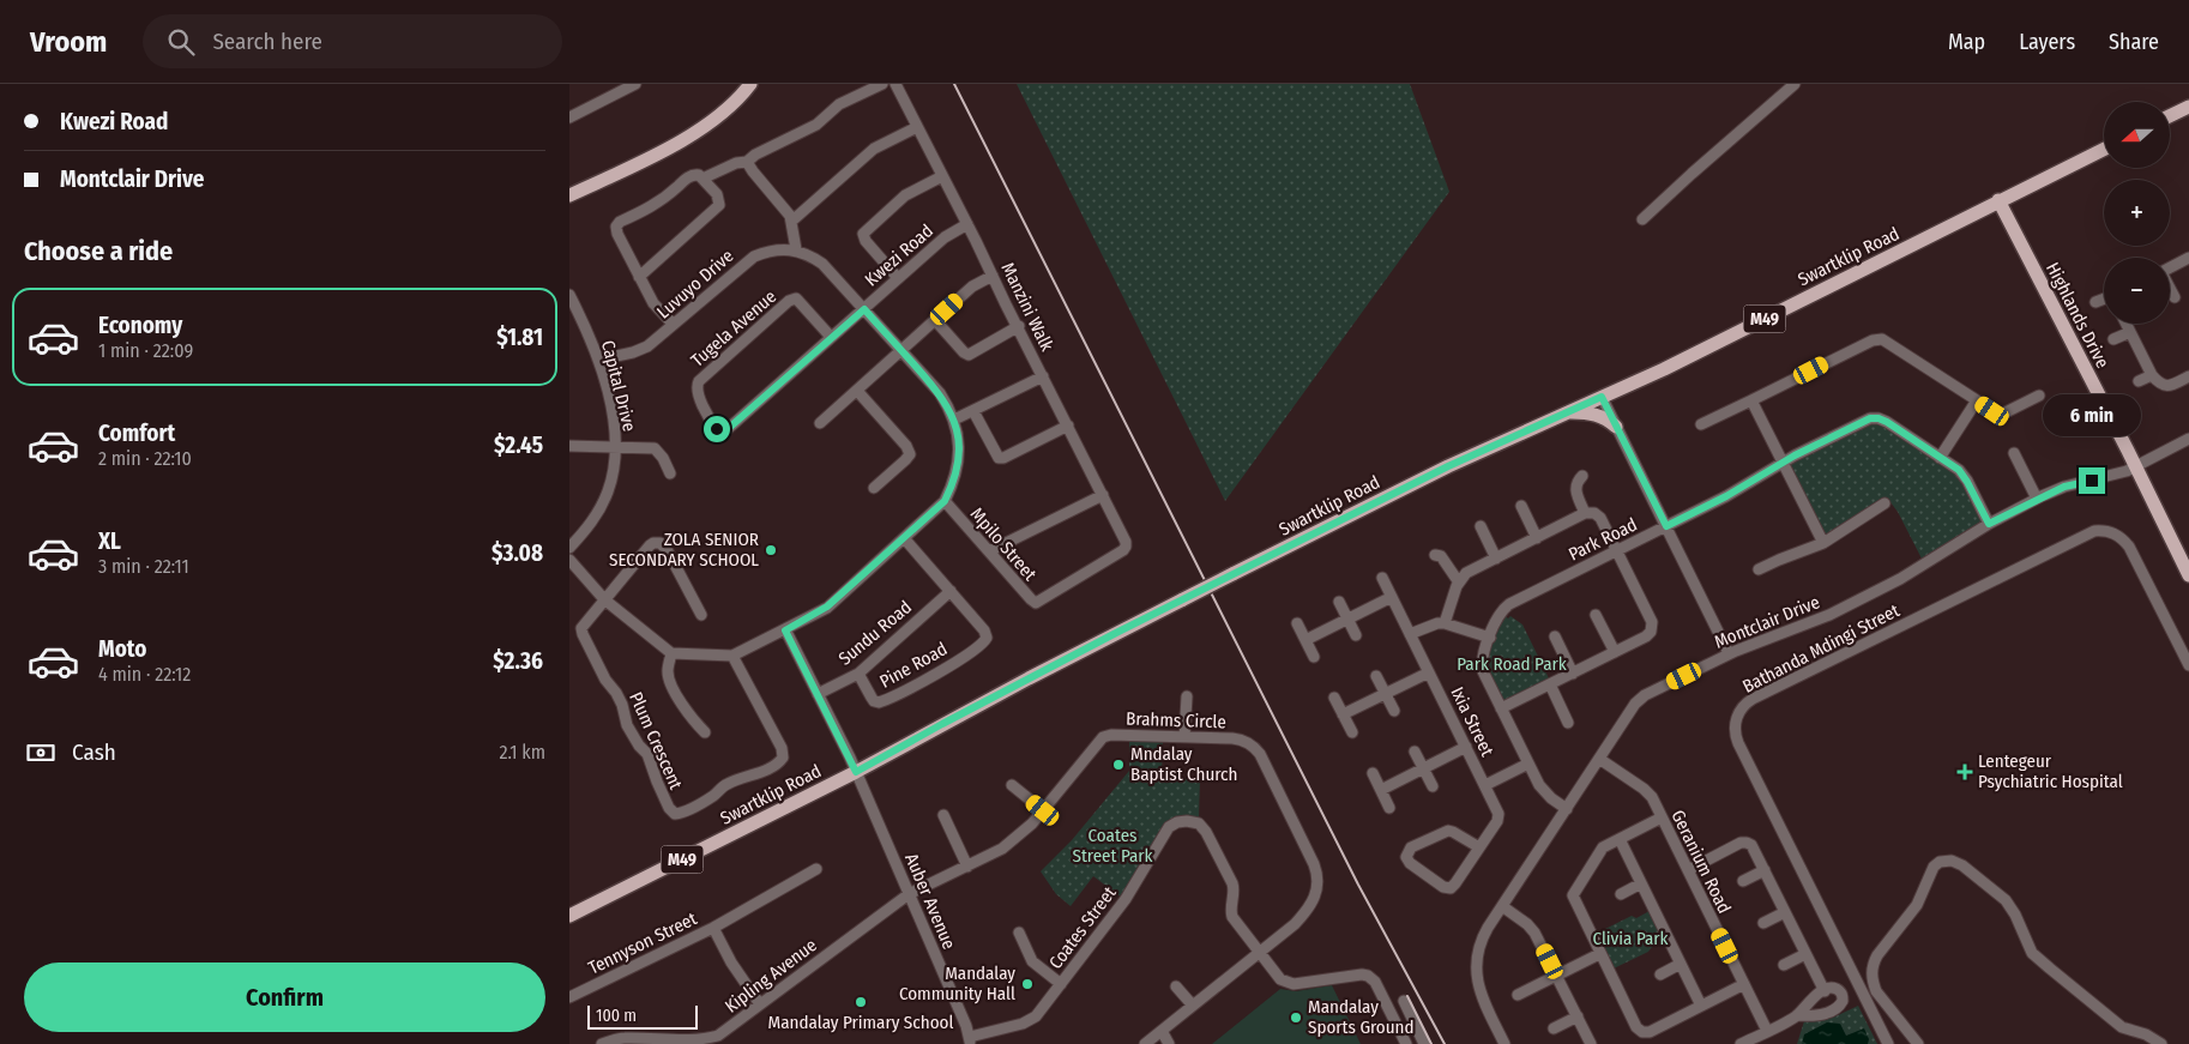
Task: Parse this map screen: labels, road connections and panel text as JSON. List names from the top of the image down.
{
  "streets": {
    "main road": ["Swartklip Road", "Highlands Drive", "M49"],
    "street": [
      "Kwezi Road",
      "Luvuyo Drive",
      "Manzini Walk",
      "Tugela Avenue",
      "Capital Drive",
      "Park Road",
      "Mpilo Street",
      "Montclair Drive",
      "Sundu Road",
      "Bathanda Mdingi Street",
      "Pine Road",
      "Brahms Circle",
      "Ixia Street",
      "Plum Crescent",
      "Geranium Road",
      "Auber Avenue",
      "Coates Street",
      "Tennyson Street",
      "Kipling Avenue"
    ]
  },
  "crossings": [
    ["Kwezi Road", "Manzini Walk"],
    ["Kwezi Road", "Tugela Avenue"],
    ["Swartklip Road", "Highlands Drive"],
    ["Swartklip Road", "Auber Avenue"],
    ["Luvuyo Drive", "Capital Drive"],
    ["Manzini Walk", "Mpilo Street"],
    ["Highlands Drive", "Montclair Drive"],
    ["Park Road", "Montclair Drive"],
    ["Montclair Drive", "Geranium Road"],
    ["Sundu Road", "Pine Road"],
    ["Sundu Road", "Auber Avenue"],
    ["Brahms Circle", "Auber Avenue"],
    ["Brahms Circle", "Coates Street"],
    ["Brahms Circle", "Kipling Avenue"],
    ["Auber Avenue", "Coates Street"],
    ["Auber Avenue", "Kipling Avenue"],
    ["Tennyson Street", "Kipling Avenue"]
  ],
  "parks": ["Park Road Park", "Coates Street Park", "Clivia Park"],
  "places": {
    "other": [
      "ZOLA SENIOR SECONDARY SCHOOL",
      "Mndalay Baptist Church",
      "Mandalay Community Hall",
      "Mandalay Primary School",
      "Mandalay Sports Ground"
    ],
    "health": ["Lentegeur Psychiatric Hospital"]
  },
  "scale_bar": "100 m",
  "north": "left",
  "page": {
    "header": "Vroom",
    "search": "Search here",
    "nav": ["Map", "Layers", "Share"],
    "banner": ["Kwezi Road", "Montclair Drive"],
    "map_buttons": ["+", "−"],
    "heading": "Choose a ride",
    "list": [
      {
        "name": "Economy",
        "note": "1 min · 22:09",
        "value": "$1.81"
      },
      {
        "name": "Comfort",
        "note": "2 min · 22:10",
        "value": "$2.45"
      },
      {
        "name": "XL",
        "note": "3 min · 22:11",
        "value": "$3.08"
      },
      {
        "name": "Moto",
        "note": "4 min · 22:12",
        "value": "$2.36"
      }
    ],
    "bubble": "6 min",
    "pay": ["Cash", "2.1 km"],
    "buttons": "Confirm",
    "scale": "100 m"
  }
}
